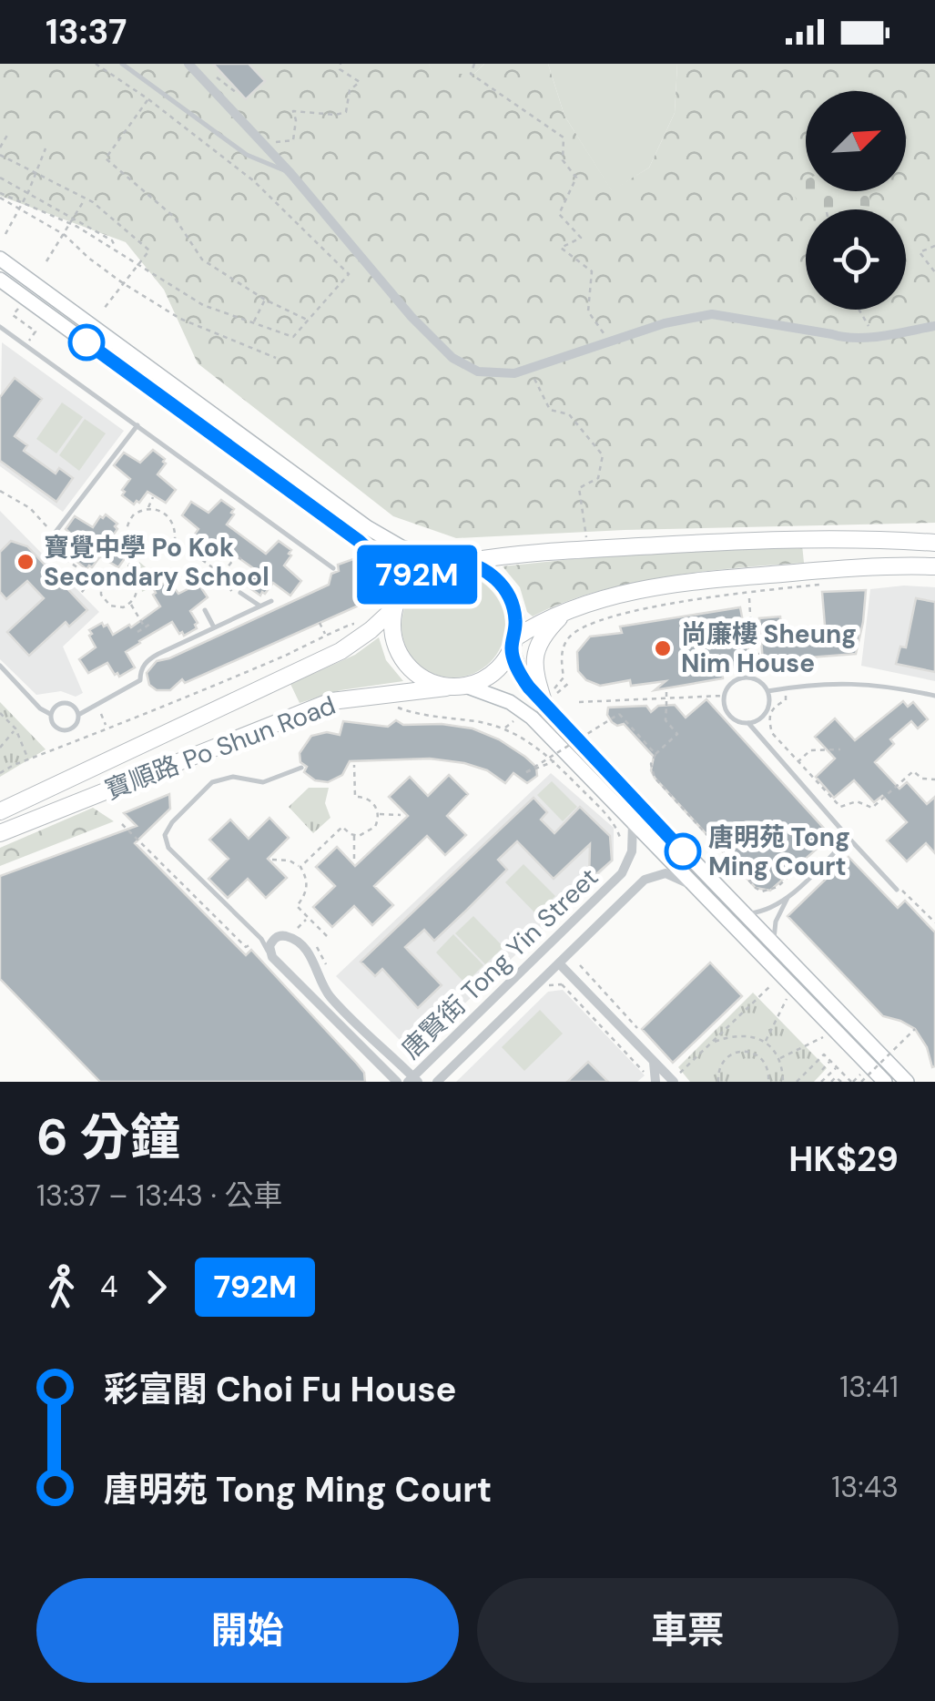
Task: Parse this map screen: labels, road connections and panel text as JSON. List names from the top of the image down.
{
  "streets": {
    "main road": ["寶順路 Po Shun Road"],
    "street": ["唐賢街 Tong Yin Street"]
  },
  "places": ["寶覺中學 Po Kok Secondary School", "尚廉樓 Sheung Nim House", "唐明苑 Tong Ming Court"],
  "lines": ["bus line 792M"],
  "north": "top right",
  "page": {
    "status": "13:37",
    "on_map": "792M",
    "heading": ["6 分鐘", "13:37 – 13:43 · 公車", "HK$29"],
    "legs": ["4", "792M"],
    "list": [
      {
        "name": "彩富閣 Choi Fu House",
        "value": "13:41"
      },
      {
        "name": "唐明苑 Tong Ming Court",
        "value": "13:43"
      }
    ],
    "buttons": ["開始", "車票"]
  }
}
